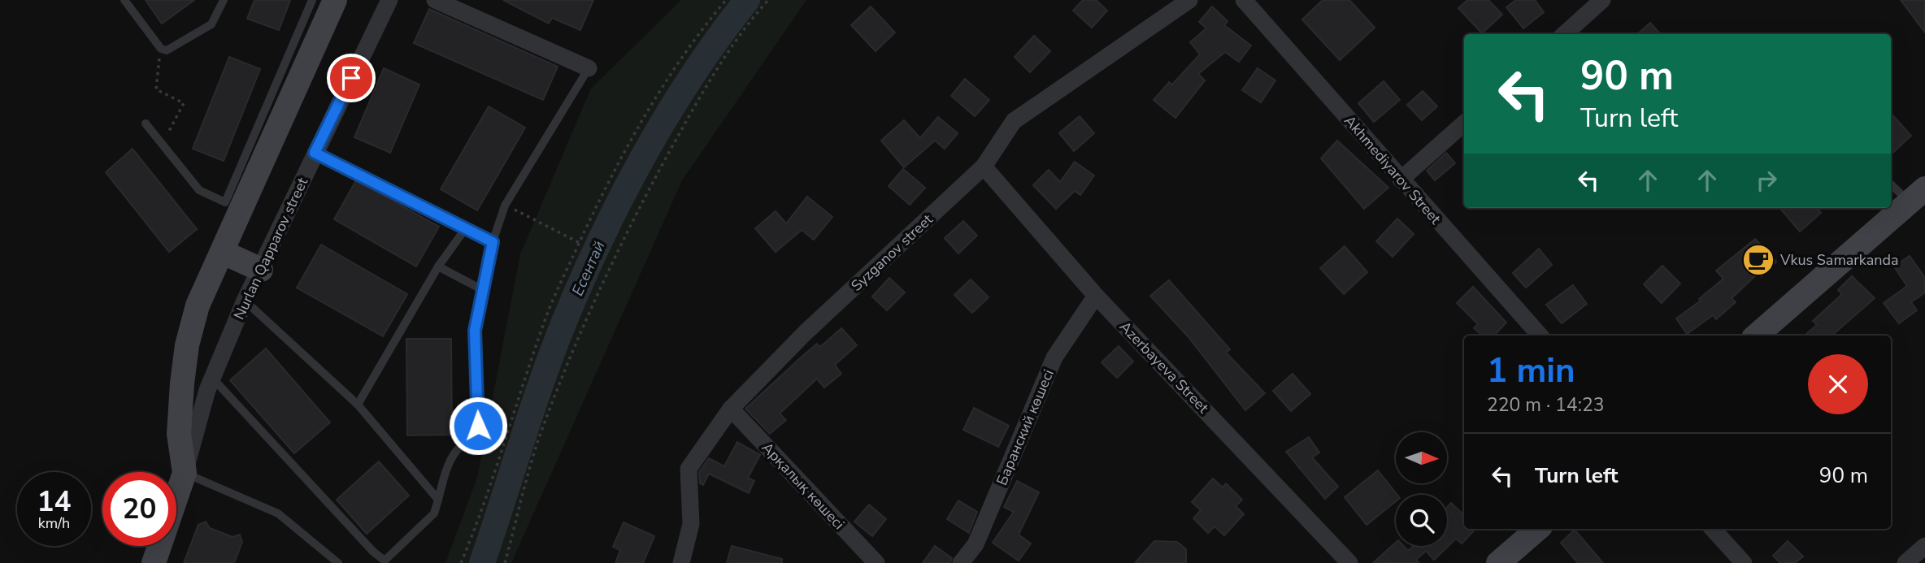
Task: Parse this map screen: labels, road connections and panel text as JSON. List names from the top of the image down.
{
  "streets": {
    "street": [
      "Akhmediyarov Street",
      "Nurlan Qapparov street",
      "Syzganov street",
      "Azerbayeva Street",
      "Баранский көшесі",
      "Арқалық көшесі"
    ]
  },
  "crossings": [
    ["Syzganov street", "Azerbayeva Street"],
    ["Syzganov street", "Арқалық көшесі"],
    ["Azerbayeva Street", "Баранский көшесі"]
  ],
  "water": ["Есентай"],
  "places": {
    "cafe": ["Vkus Samarkanda"]
  },
  "north": "right",
  "page": {
    "turn": ["90 m", "Turn left"],
    "heading": ["1 min", "220 m · 14:23"],
    "list": [
      {
        "name": "Turn left",
        "value": "90 m"
      }
    ],
    "speed": "14 km/h",
    "limit": "20"
  }
}
